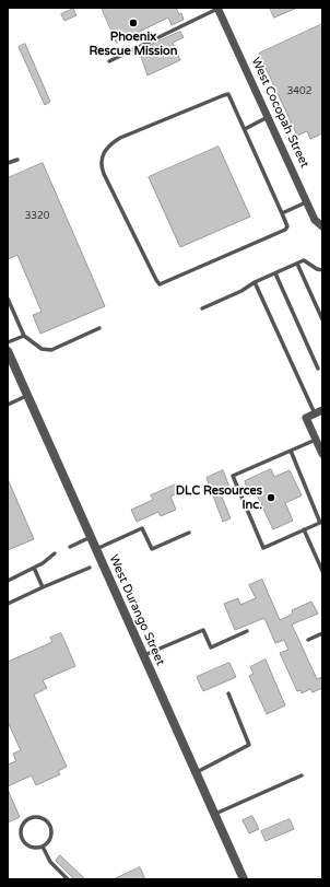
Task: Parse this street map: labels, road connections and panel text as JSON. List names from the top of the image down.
{
  "streets": {
    "street": ["West Cocopah Street", "West Durango Street"]
  },
  "places": ["Phoenix Rescue Mission", "DLC Resources Inc."],
  "house_numbers": ["3402", "3320"]
}
